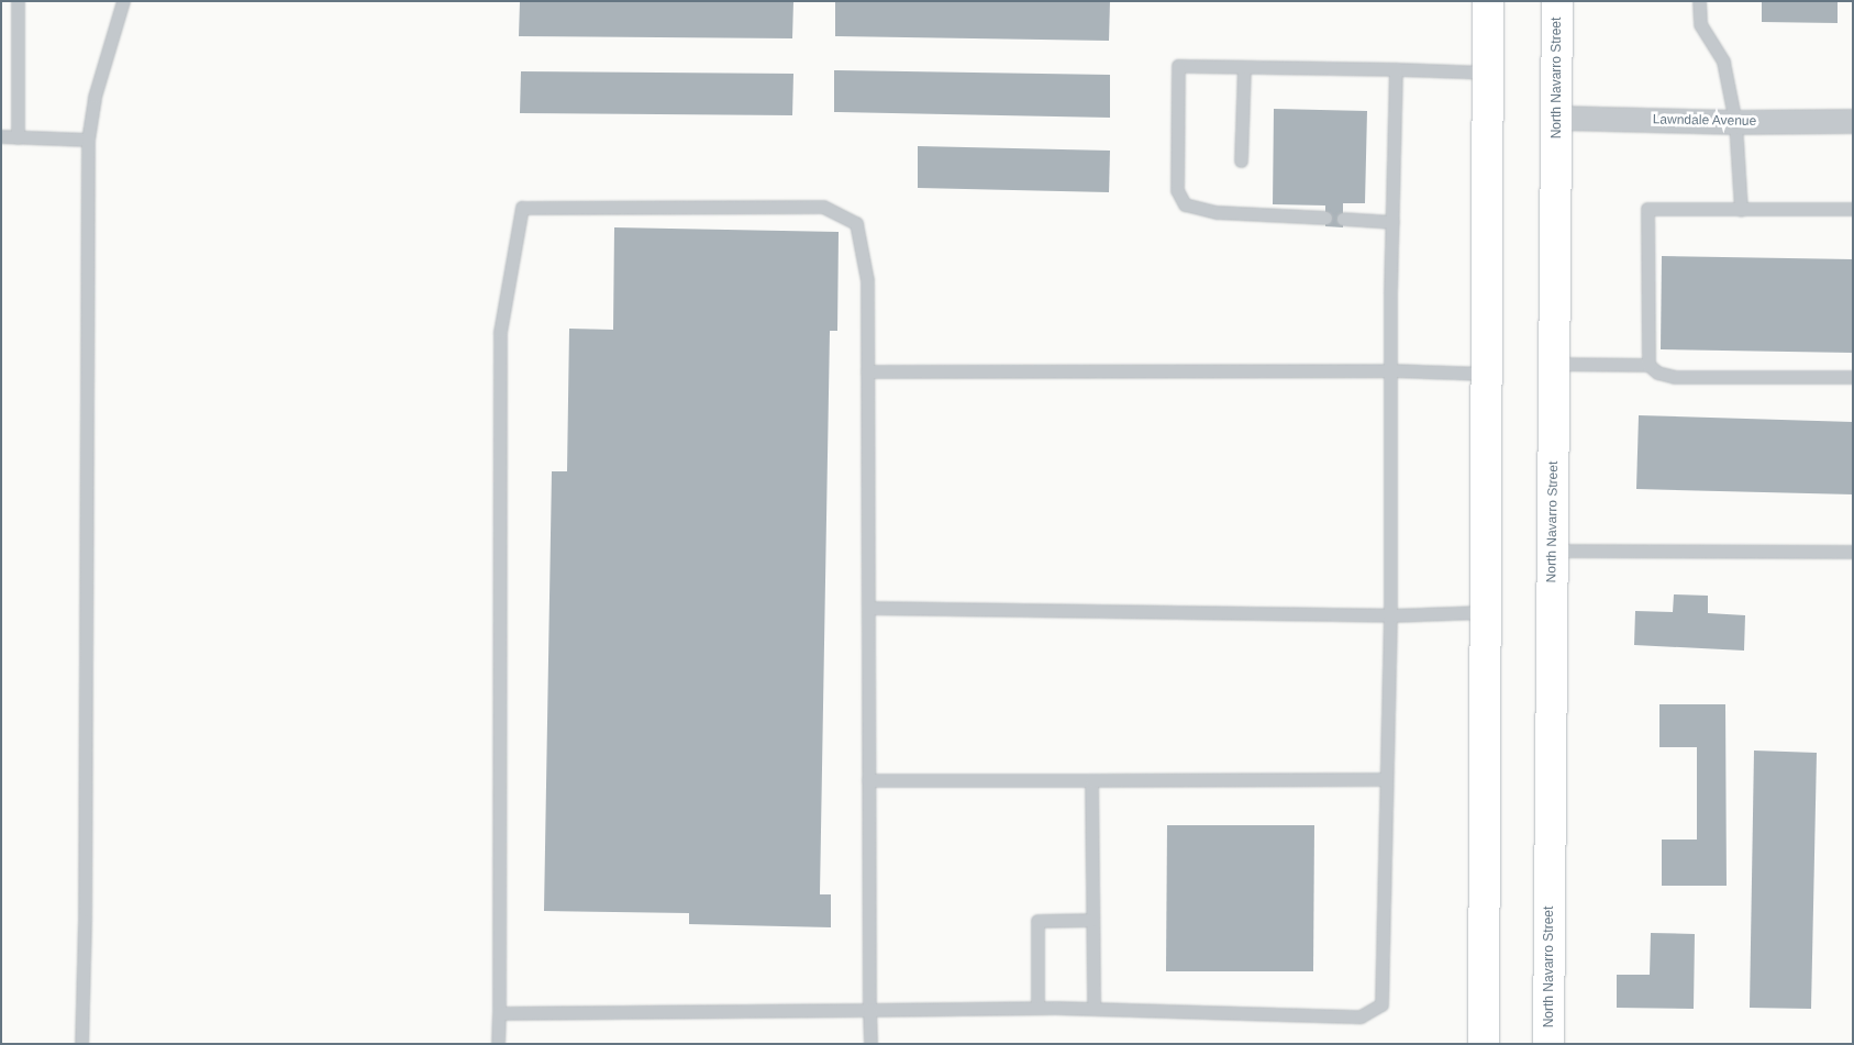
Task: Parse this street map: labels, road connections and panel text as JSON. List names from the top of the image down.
{
  "streets": {
    "main road": ["North Navarro Street"],
    "street": ["Lawndale Avenue"]
  },
  "crossings": [
    ["North Navarro Street", "Lawndale Avenue"]
  ]
}
